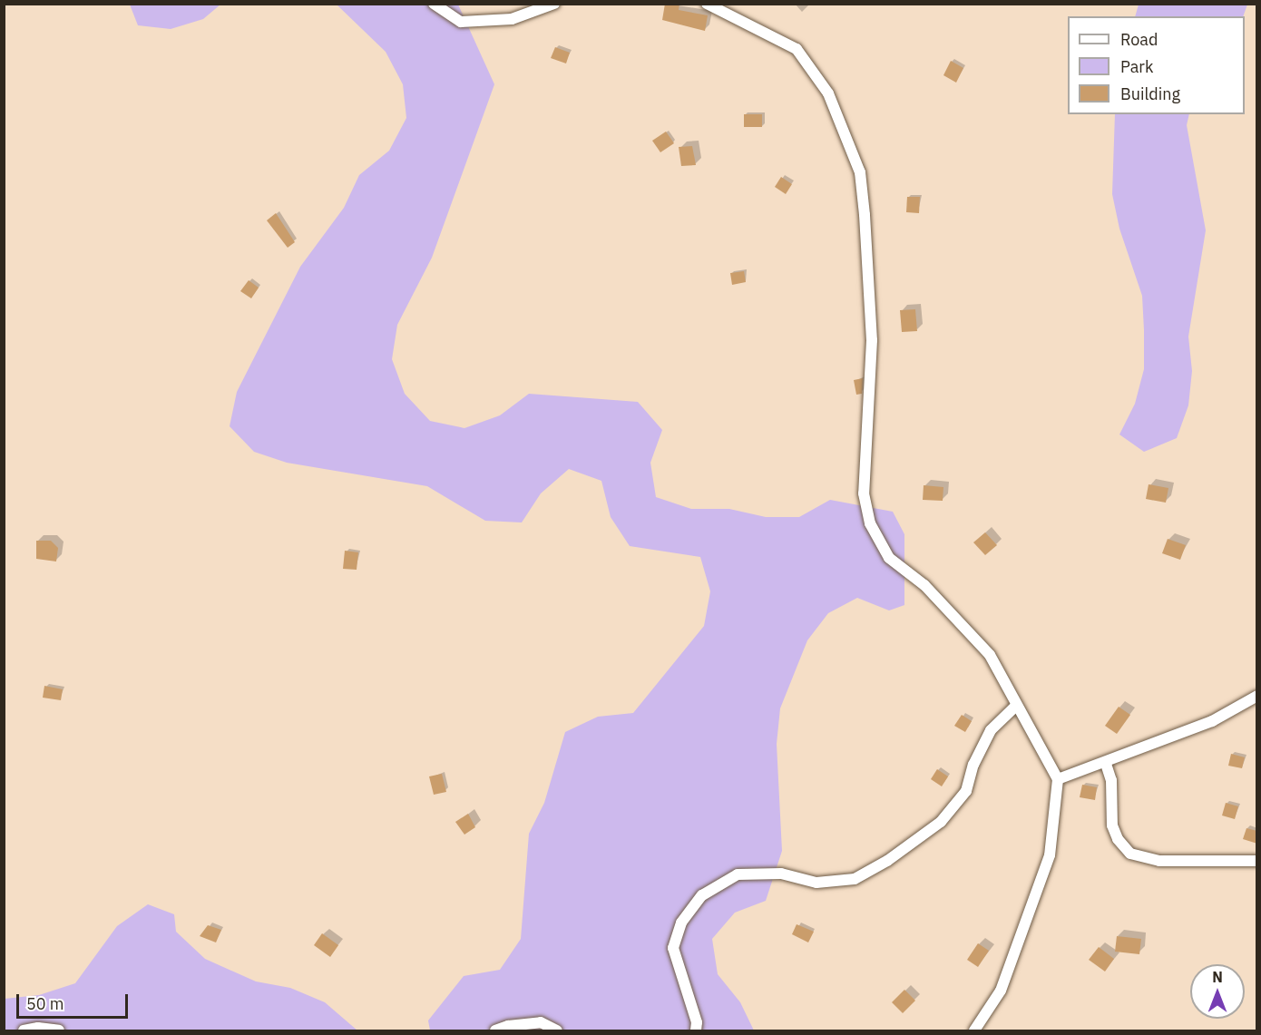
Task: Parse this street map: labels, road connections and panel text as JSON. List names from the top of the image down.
{
  "legend": ["Road", "Park", "Building"],
  "scale_bar": "50 m",
  "north": "top"
}
